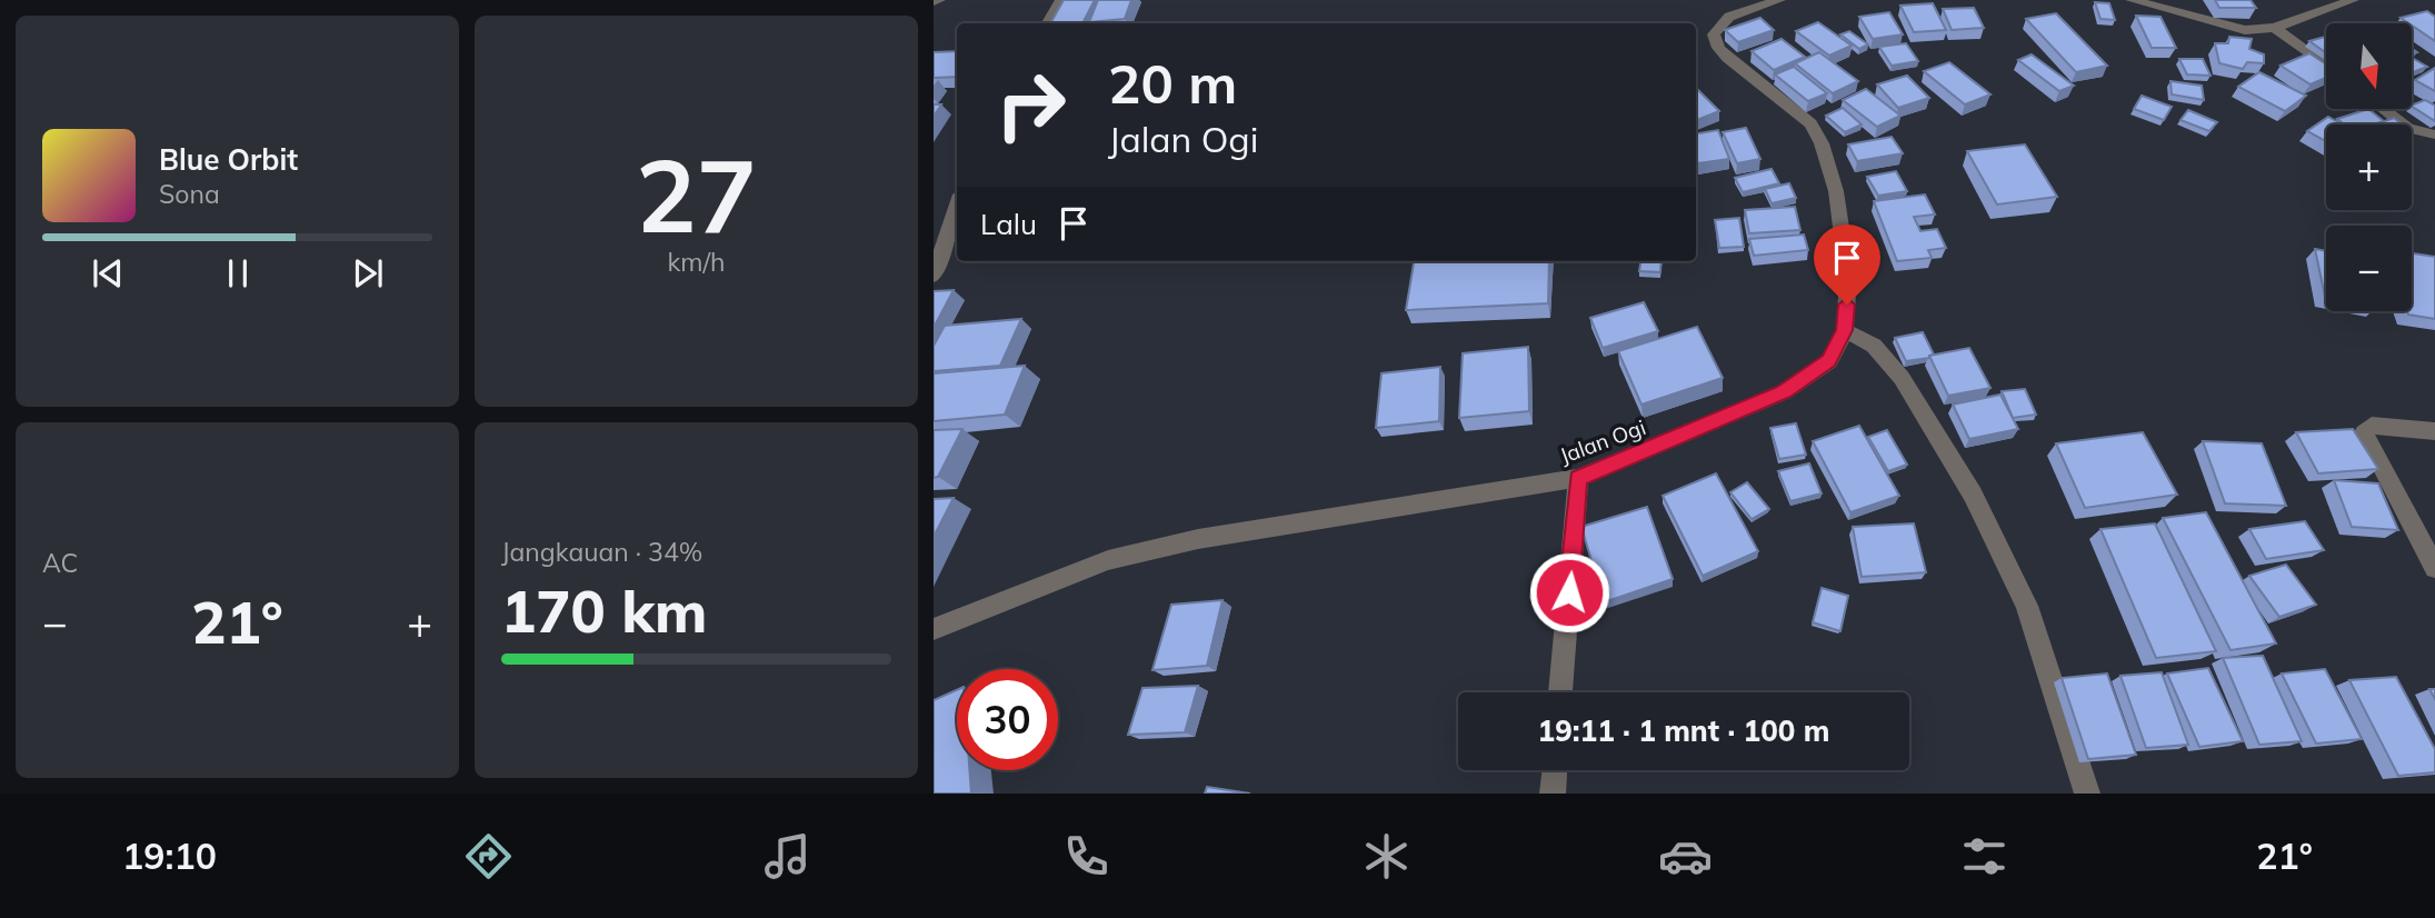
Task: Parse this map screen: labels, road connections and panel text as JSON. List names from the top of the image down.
{
  "streets": {
    "street": ["Jalan Ogi"]
  },
  "north": "bottom",
  "page": {
    "tile": [
      ["27", "km/h"],
      "AC",
      ["Jangkauan · 34%", "170 km"]
    ],
    "map_buttons": ["+", "−"],
    "turn": ["20 m", "Jalan Ogi"],
    "song": ["Blue Orbit", "Sona"],
    "then": "Lalu",
    "heat": ["−", "21°", "+"],
    "limit": "30",
    "trip": "19:11 · 1 mnt · 100 m",
    "tabs": ["19:10", "21°"]
  }
}
